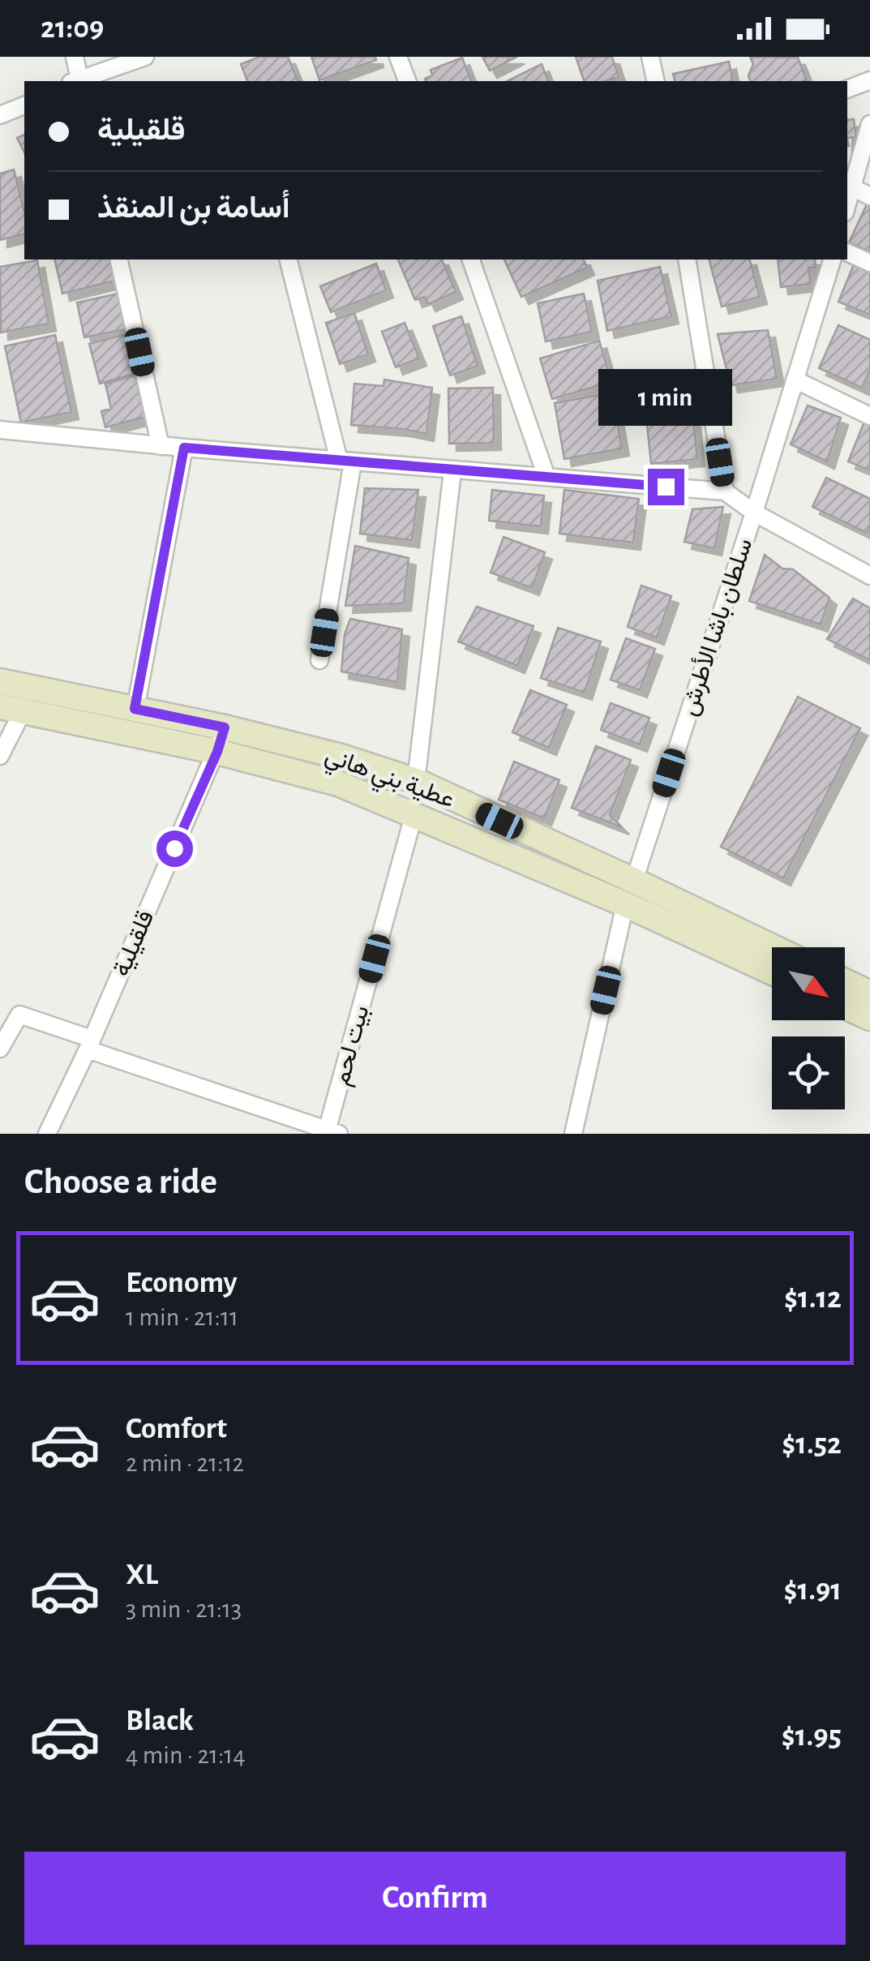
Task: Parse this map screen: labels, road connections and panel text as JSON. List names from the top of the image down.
{
  "streets": {
    "main road": ["عطية بني هاني"],
    "street": ["سلطان باشا الأطرش", "قلقيلية", "بيت لحم"]
  },
  "crossings": [
    ["سلطان باشا الأطرش", "عطية بني هاني"],
    ["عطية بني هاني", "قلقيلية"]
  ],
  "north": "bottom right",
  "page": {
    "status": "21:09",
    "banner": ["قلقيلية", "أسامة بن المنقذ"],
    "bubble": "1 min",
    "heading": "Choose a ride",
    "list": [
      {
        "name": "Economy",
        "note": "1 min · 21:11",
        "value": "$1.12"
      },
      {
        "name": "Comfort",
        "note": "2 min · 21:12",
        "value": "$1.52"
      },
      {
        "name": "XL",
        "note": "3 min · 21:13",
        "value": "$1.91"
      },
      {
        "name": "Black",
        "note": "4 min · 21:14",
        "value": "$1.95"
      }
    ],
    "buttons": "Confirm"
  }
}
